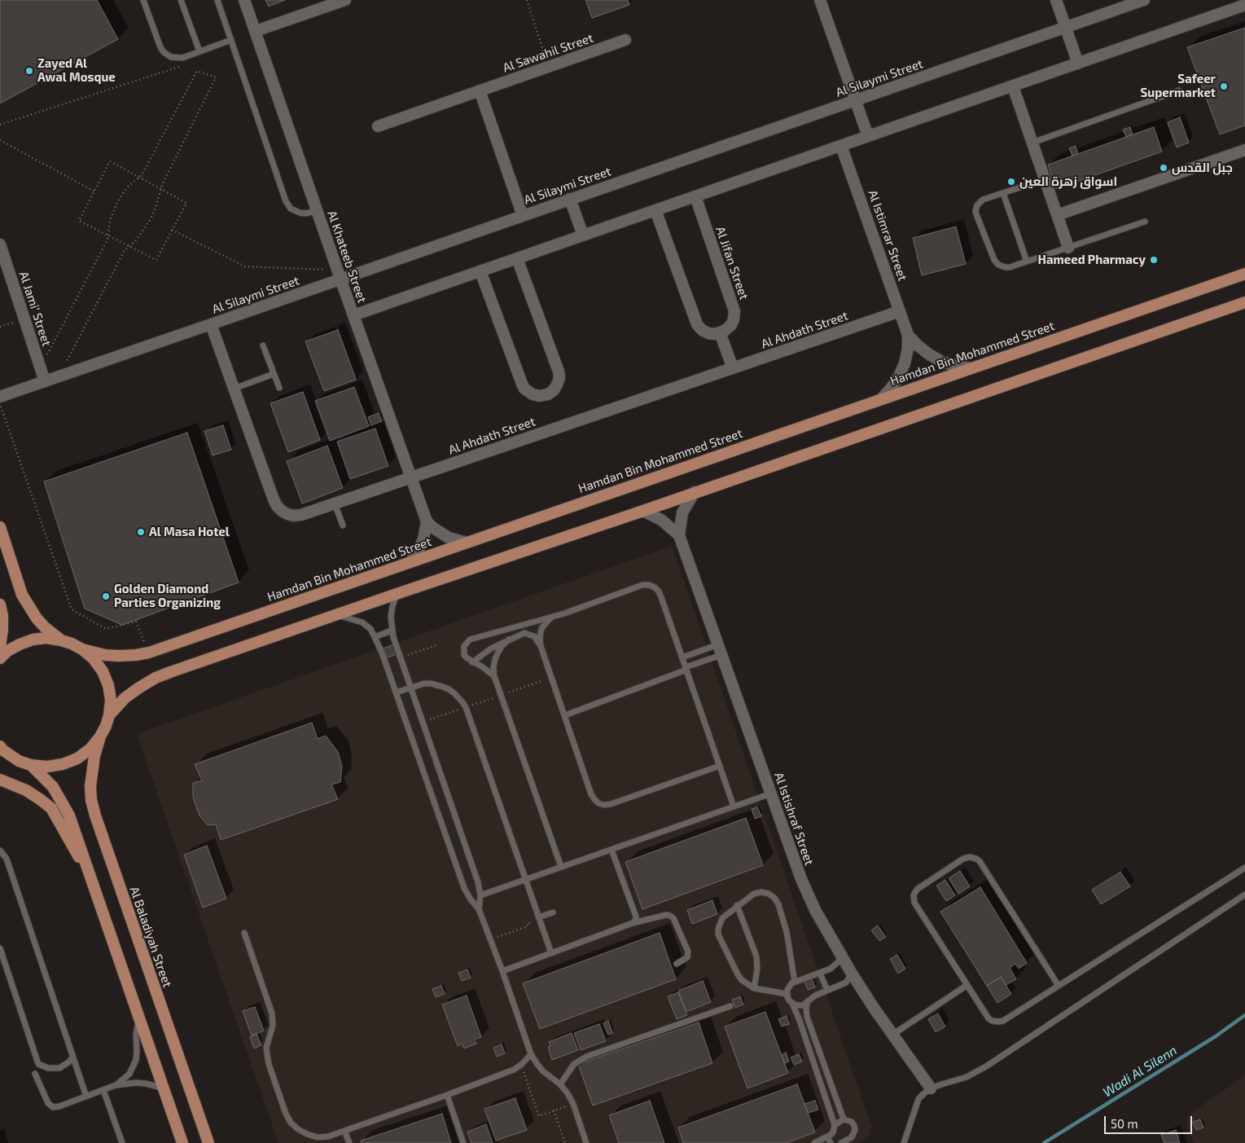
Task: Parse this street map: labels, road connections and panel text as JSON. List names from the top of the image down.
{
  "streets": {
    "main road": ["Hamdan Bin Mohammed Street", "Al Baladiyah Street"],
    "street": [
      "Al Sawahil Street",
      "Al Silaymi Street",
      "Al Istimrar Street",
      "Al Khateeb Street",
      "Al Jifan Street",
      "Al Jami' Street",
      "Al Ahdath Street",
      "Al Istishraf Street"
    ]
  },
  "crossings": [
    ["Al Silaymi Street", "Al Khateeb Street"],
    ["Al Silaymi Street", "Al Jami' Street"],
    ["Al Silaymi Street", "Al Ahdath Street"],
    ["Al Istimrar Street", "Al Ahdath Street"],
    ["Al Istimrar Street", "Hamdan Bin Mohammed Street"],
    ["Al Khateeb Street", "Al Ahdath Street"]
  ],
  "water": ["Wadi Al Silenn"],
  "places": [
    "Zayed Al Awal Mosque",
    "Safeer Supermarket",
    "جبل القدس",
    "اسواق زهرة العين",
    "Hameed Pharmacy",
    "Al Masa Hotel",
    "Golden Diamond Parties Organizing"
  ],
  "scale_bar": "50 m"
}
